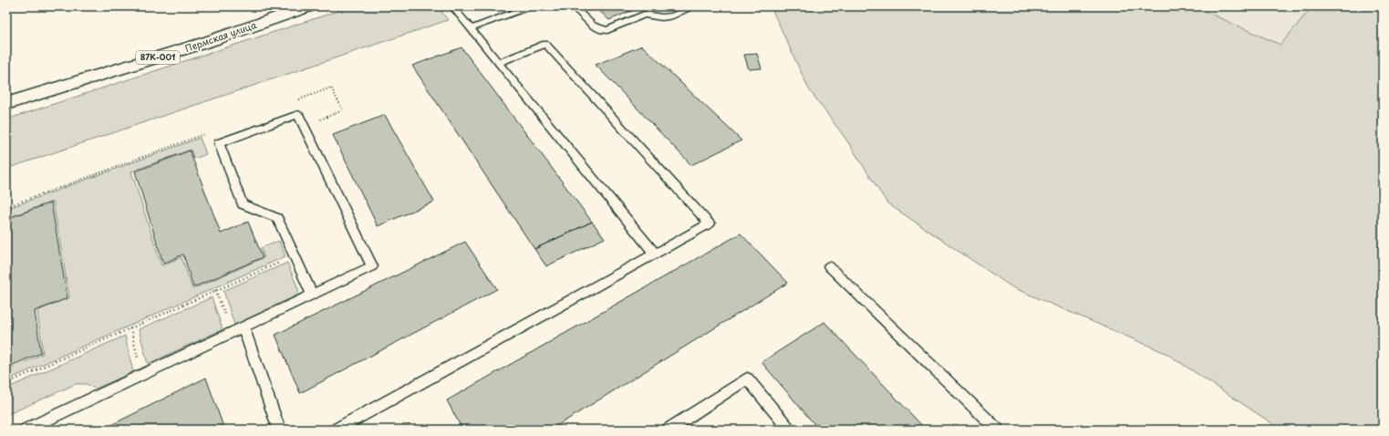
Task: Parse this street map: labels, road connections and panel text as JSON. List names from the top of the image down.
{
  "streets": {
    "main road": ["Пермская улица", "87К-001"]
  }
}
